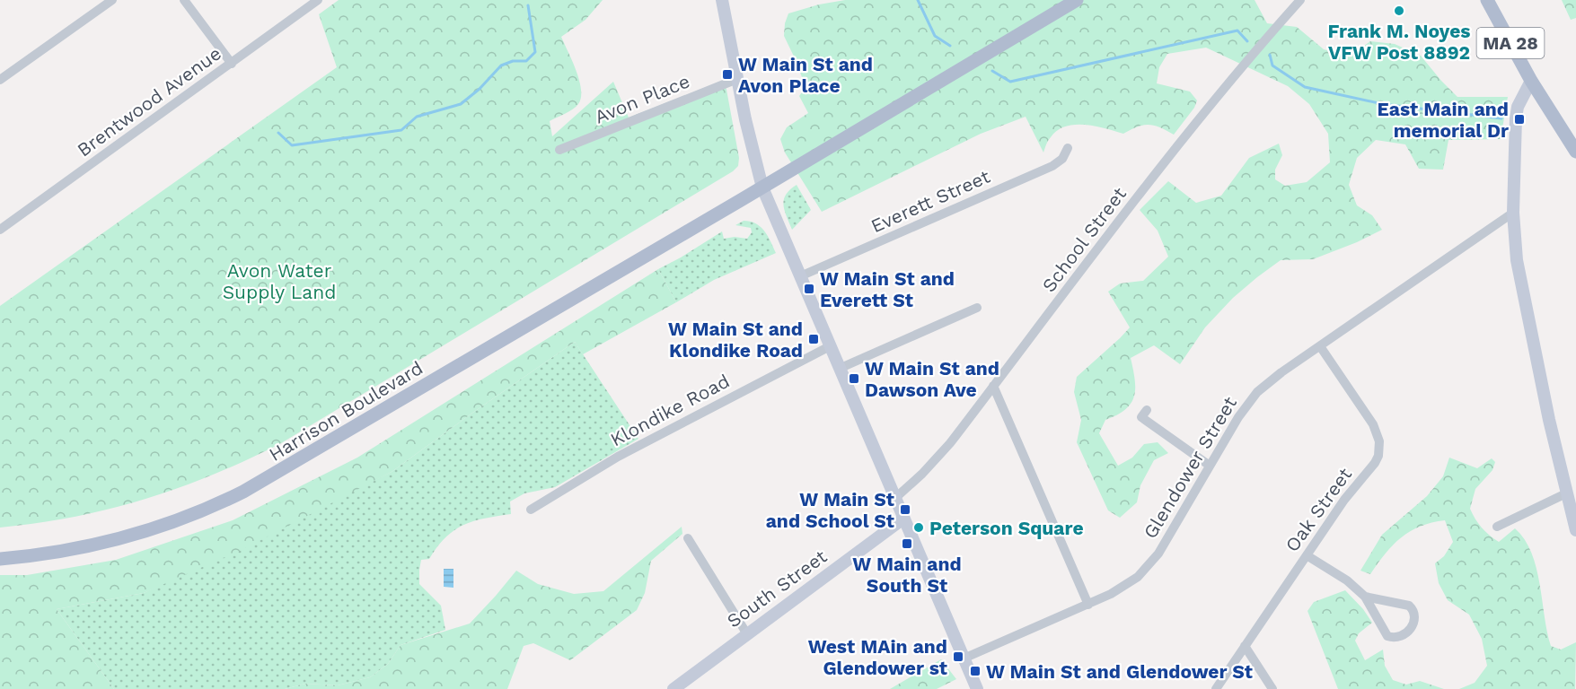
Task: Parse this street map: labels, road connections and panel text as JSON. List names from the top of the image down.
{
  "streets": {
    "main road": ["MA 28", "Harrison Boulevard", "South Street"],
    "street": [
      "Avon Place",
      "Brentwood Avenue",
      "Everett Street",
      "School Street",
      "Klondike Road",
      "Glendower Street",
      "Oak Street"
    ]
  },
  "crossings": [
    ["Glendower Street", "Oak Street"]
  ],
  "parks": ["Avon Water Supply Land"],
  "places": {
    "other": ["Frank M. Noyes VFW Post 8892", "Peterson Square"],
    "transit": [
      "W Main St and Avon Place",
      "East Main and memorial Dr",
      "W Main St and Everett St",
      "W Main St and Klondike Road",
      "W Main St and Dawson Ave",
      "W Main St and School St",
      "W Main and South St",
      "West MAin and Glendower st",
      "W Main St and Glendower St"
    ]
  }
}
